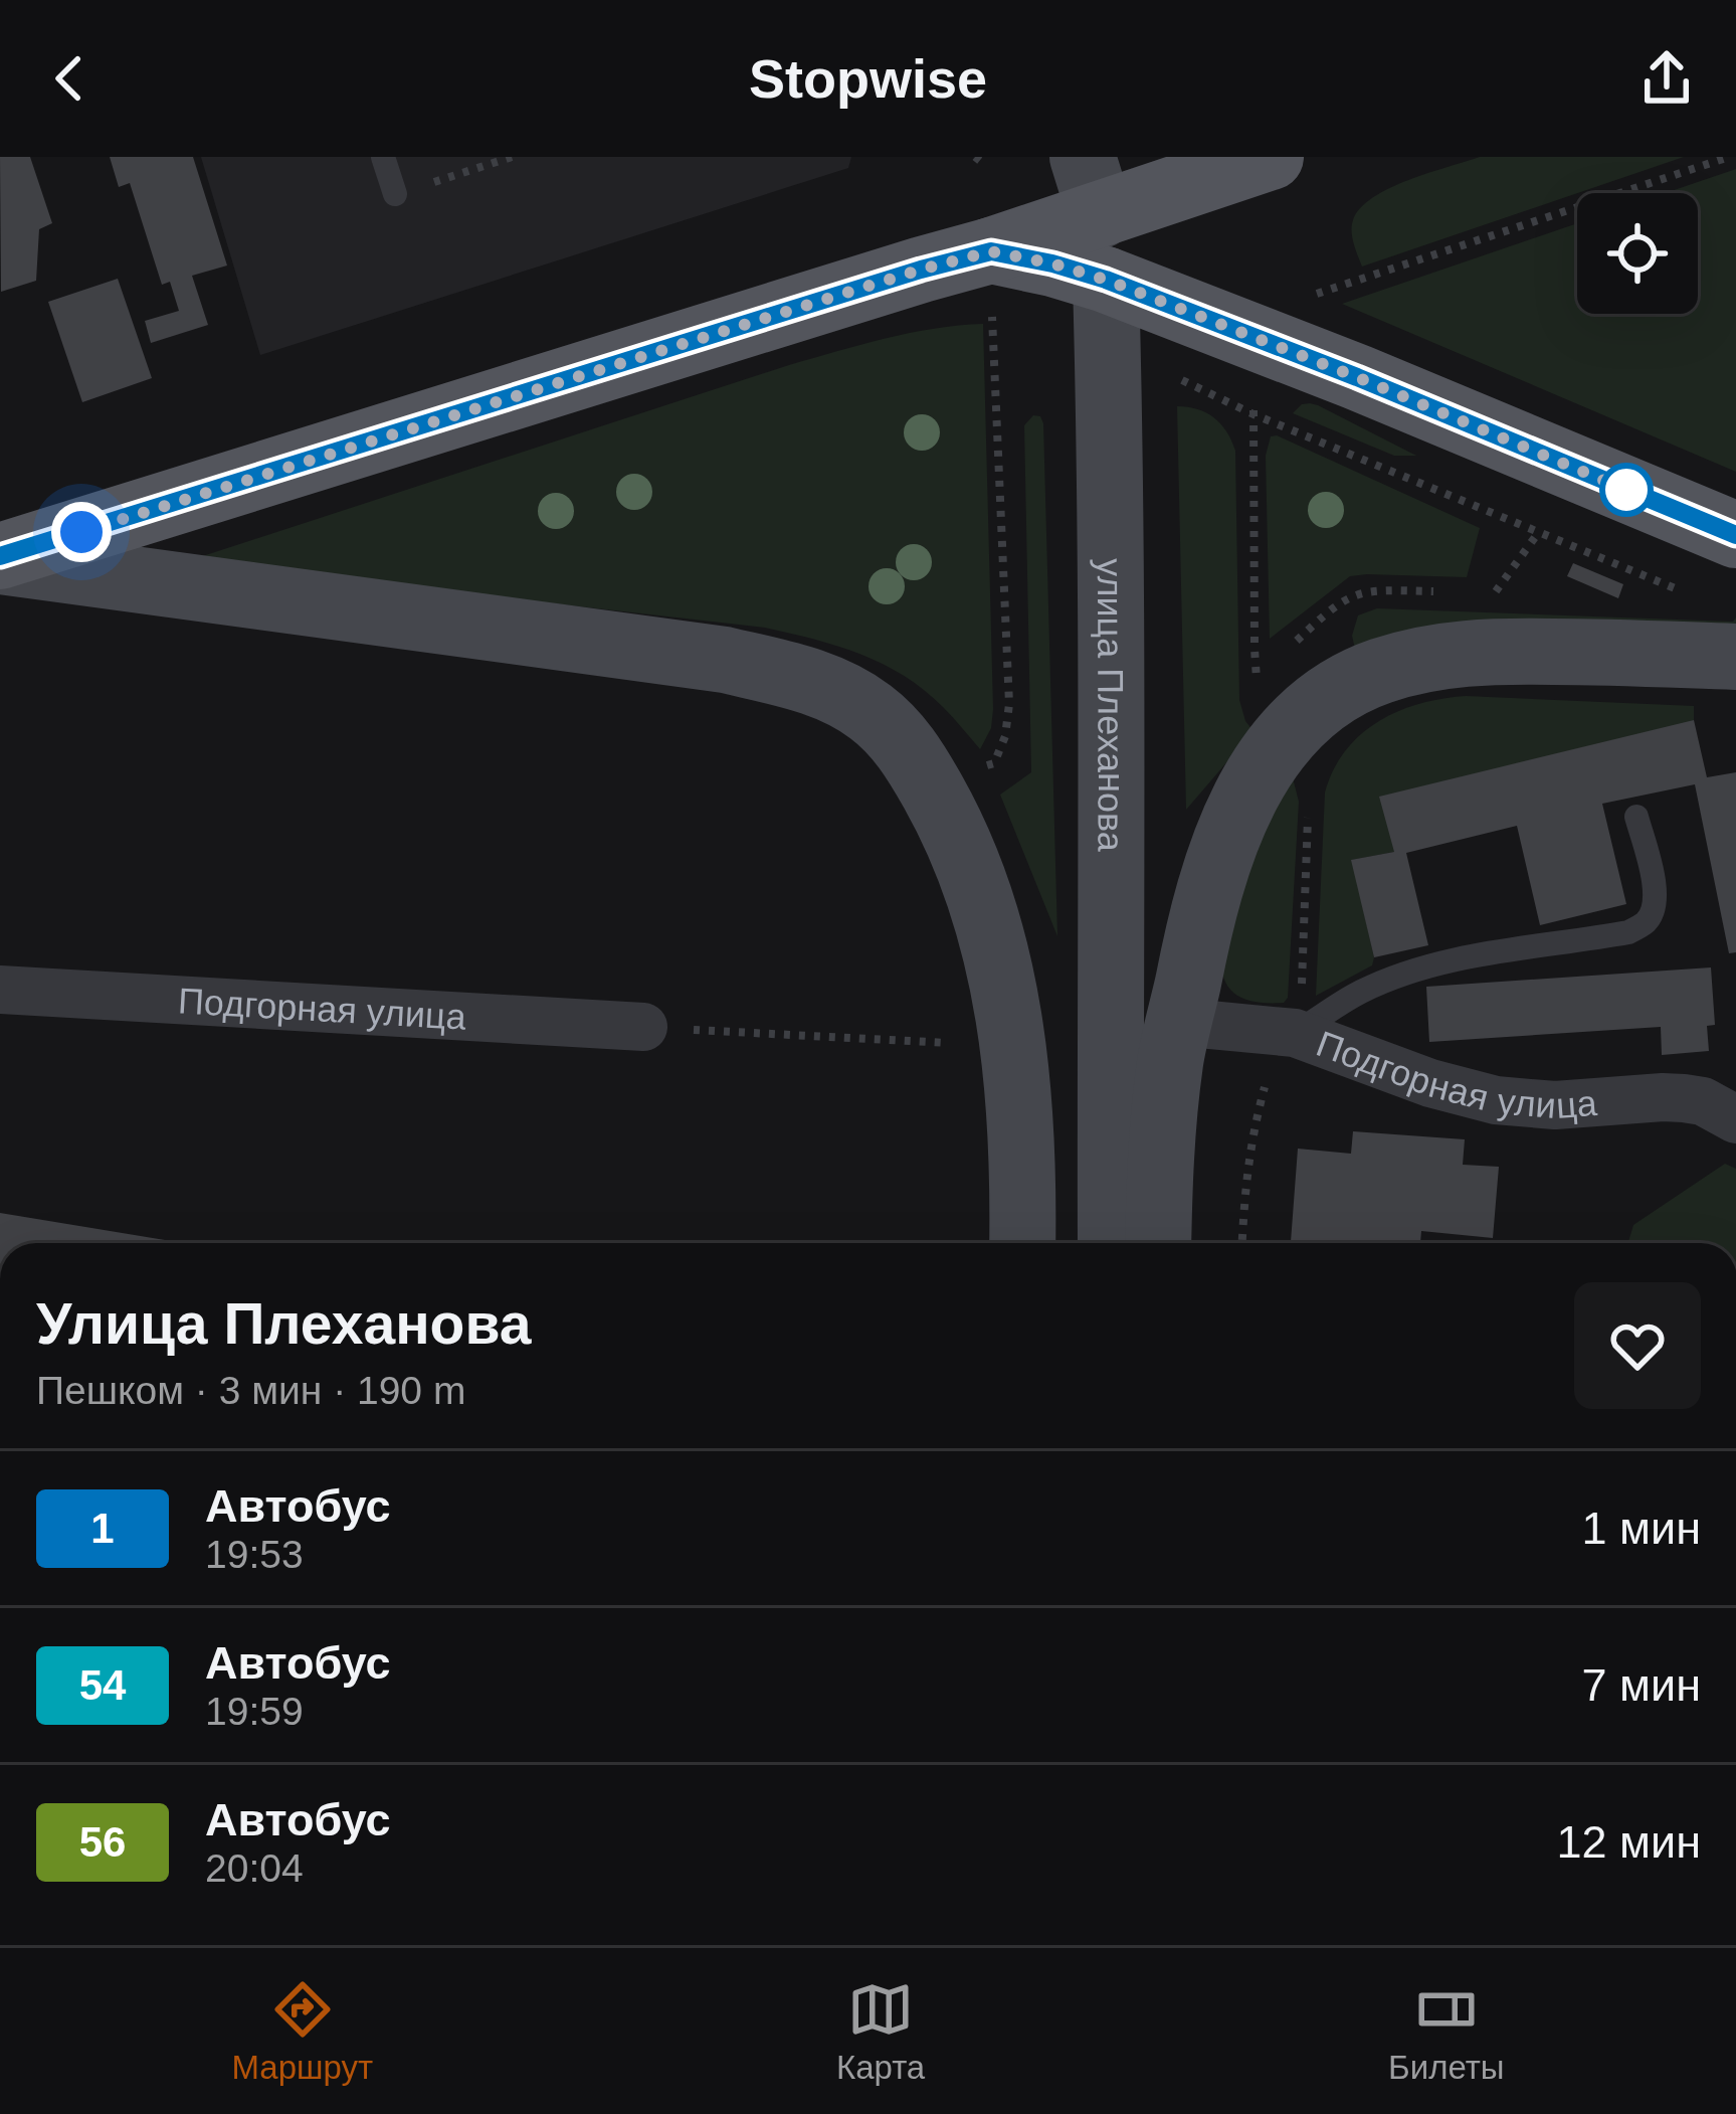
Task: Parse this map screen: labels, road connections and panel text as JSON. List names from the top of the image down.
{
  "streets": {
    "main road": ["улица Плеханова"],
    "street": ["Подгорная улица"]
  },
  "lines": ["bus line 1"],
  "page": {
    "header": "Stopwise",
    "heading": ["Улица Плеханова", "Пешком · 3 мин · 190 m"],
    "list": [
      {
        "mark": "1",
        "name": "Автобус",
        "note": "19:53",
        "value": "1 мин"
      },
      {
        "mark": "54",
        "name": "Автобус",
        "note": "19:59",
        "value": "7 мин"
      },
      {
        "mark": "56",
        "name": "Автобус",
        "note": "20:04",
        "value": "12 мин"
      }
    ],
    "tabs": ["Маршрут", "Карта", "Билеты"]
  }
}
